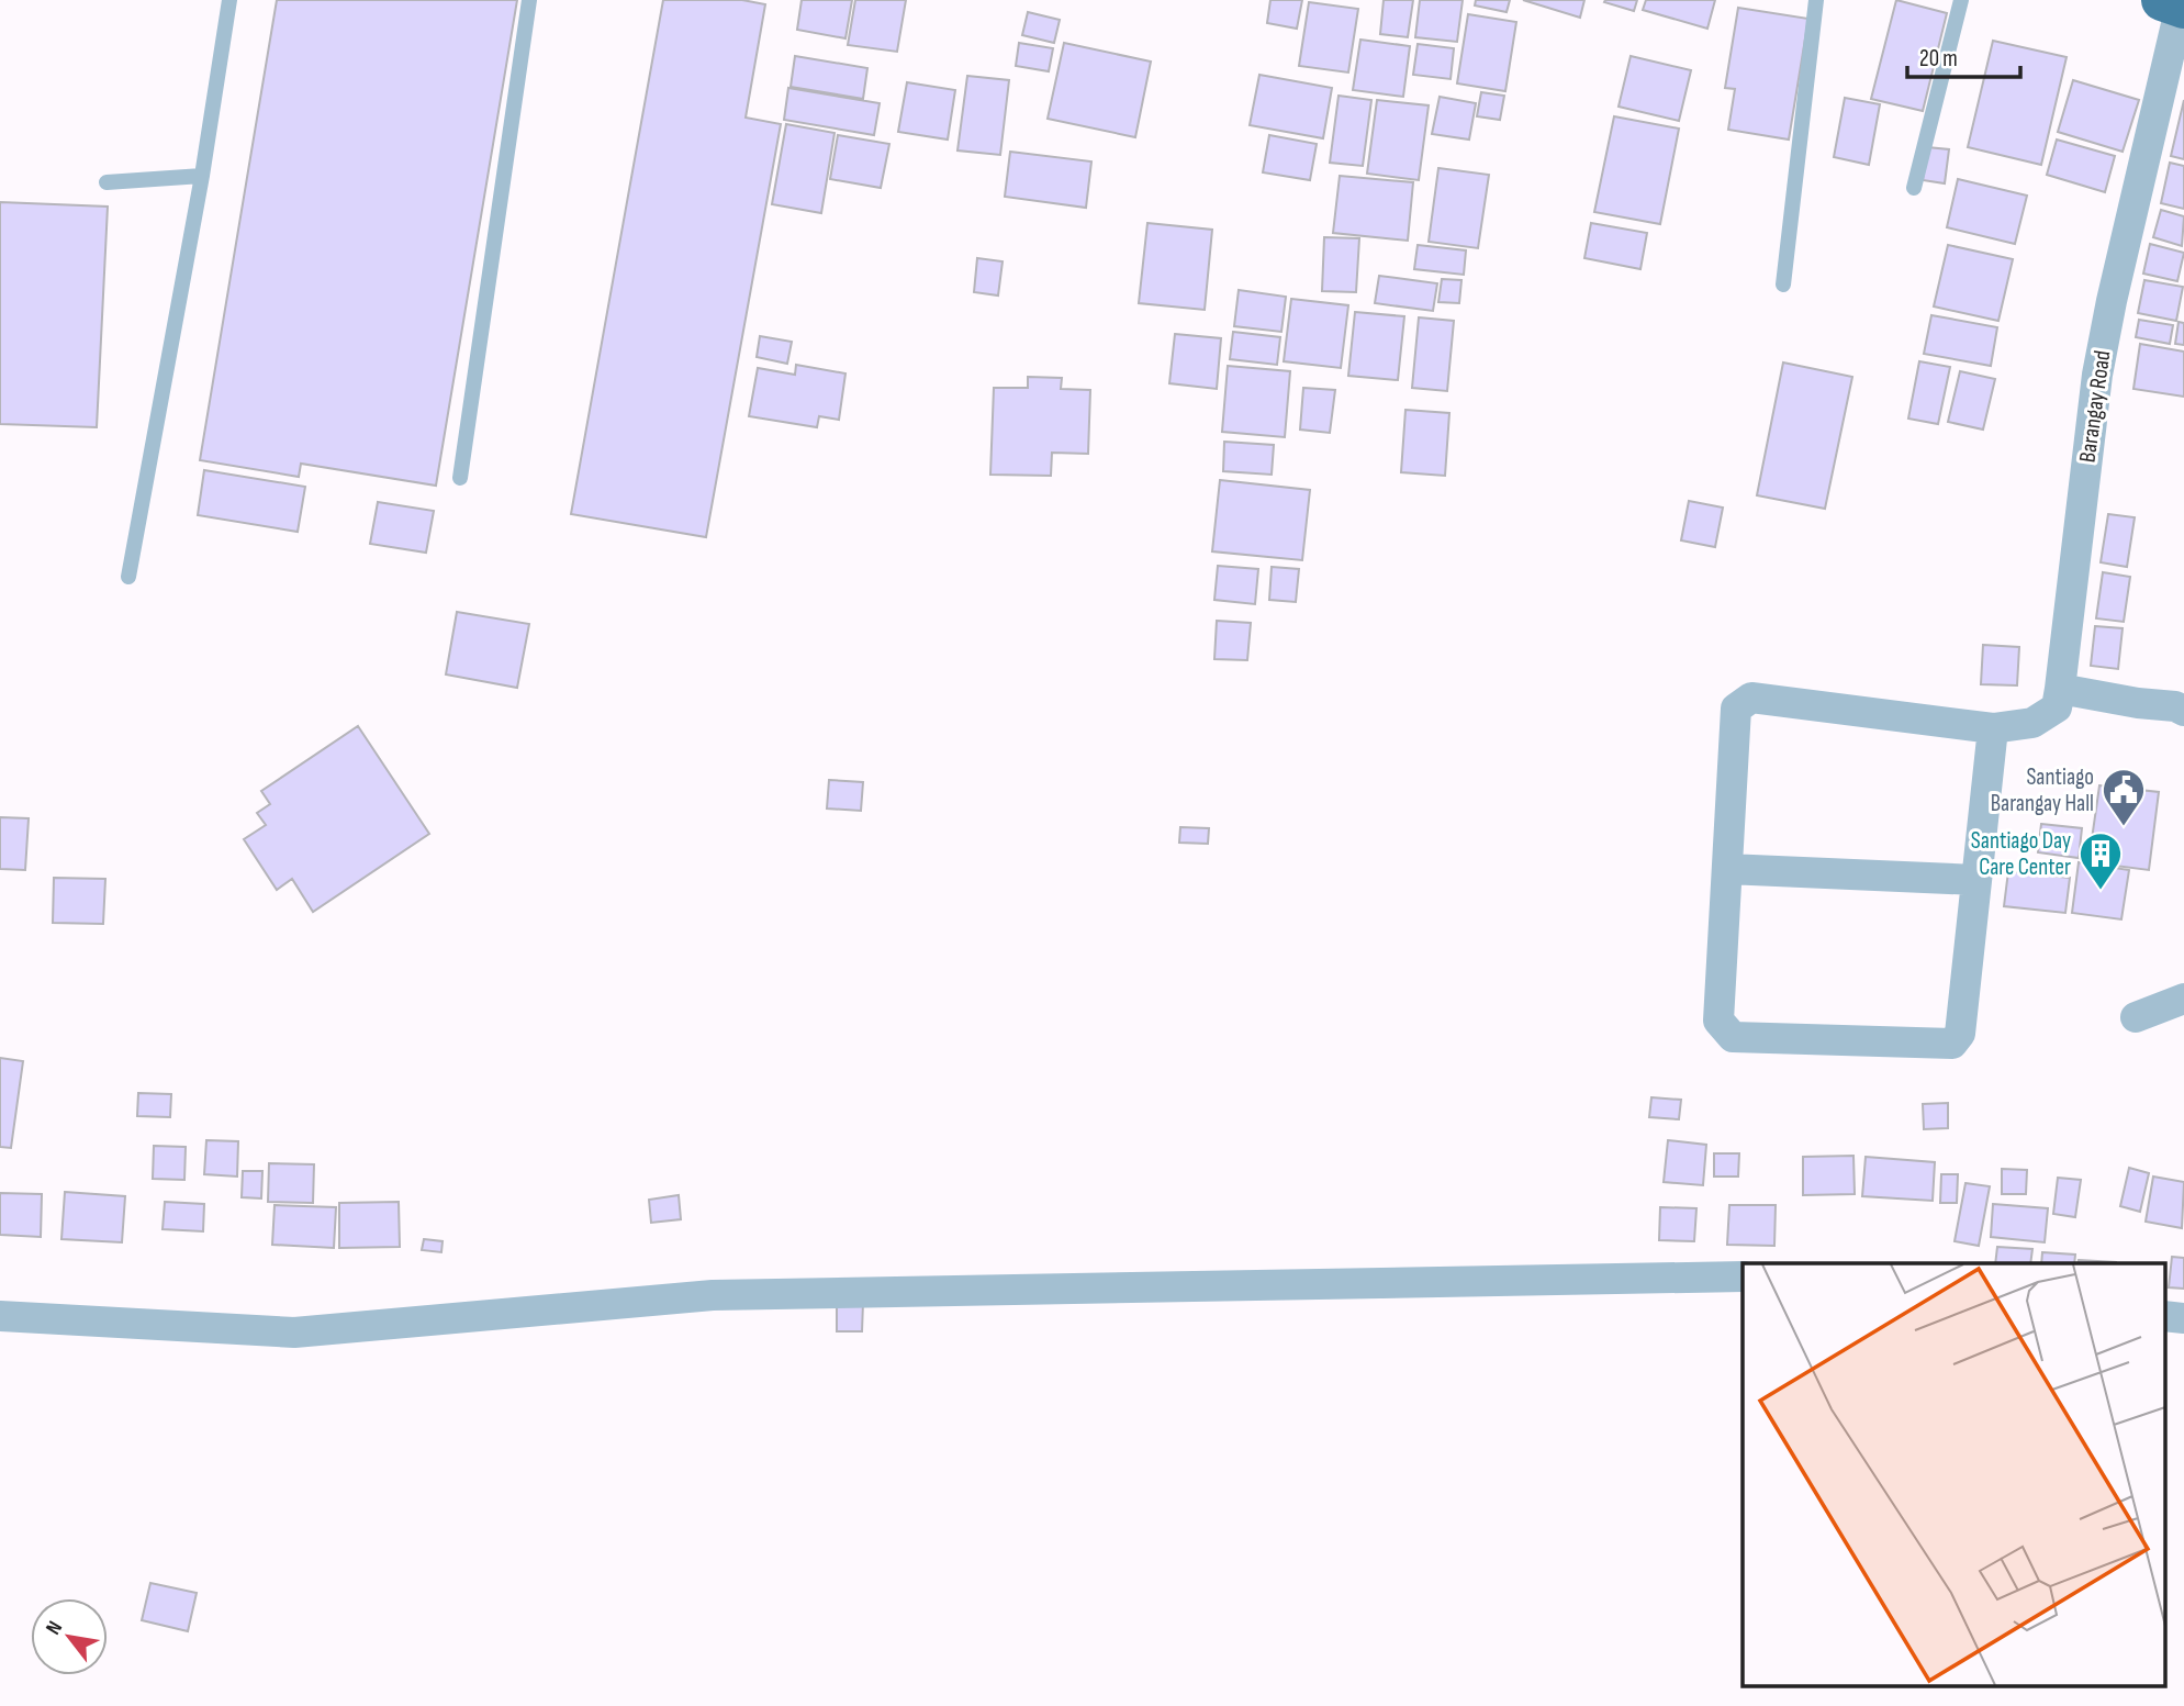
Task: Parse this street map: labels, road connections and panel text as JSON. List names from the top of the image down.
{
  "streets": {
    "street": ["Barangay Road"]
  },
  "places": {
    "public building": ["Santiago Barangay Hall"],
    "building": ["Santiago Day Care Center"]
  },
  "scale_bar": "20 m",
  "north": "top left"
}
